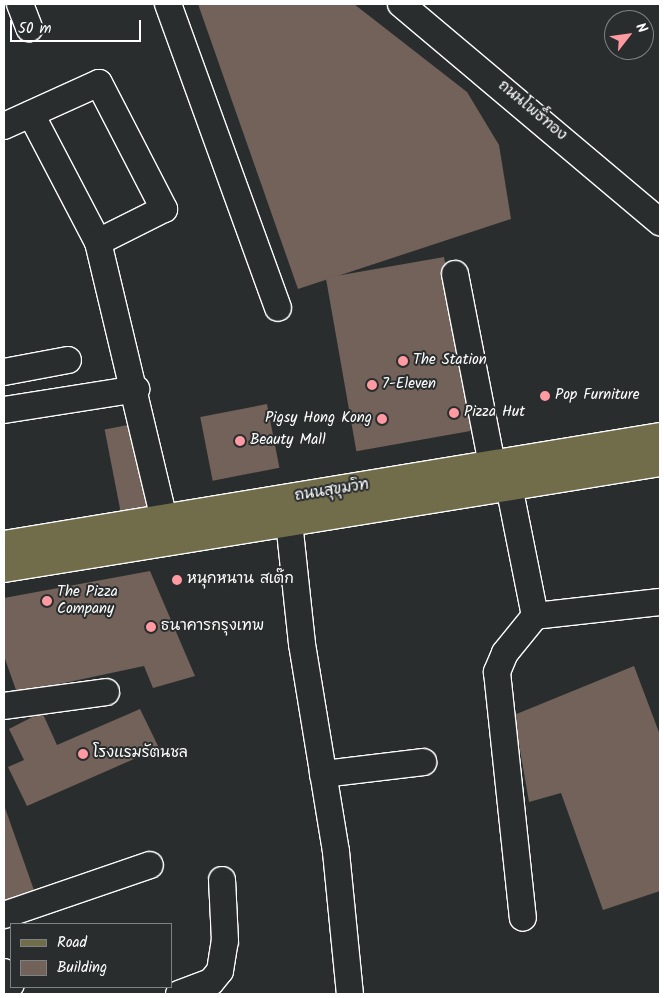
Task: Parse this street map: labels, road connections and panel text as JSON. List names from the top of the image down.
{
  "streets": {
    "main road": ["ถนนสุขุมวิท"],
    "street": ["ถนนโพธิ์ทอง"]
  },
  "places": [
    "The Station",
    "7-Eleven",
    "Pop Furniture",
    "Pizza Hut",
    "Pigsy Hong Kong",
    "Beauty Mall",
    "หนุกหนาน สเต๊ก",
    "The Pizza Company",
    "ธนาคารกรุงเทพ",
    "โรงแรมรัตนชล"
  ],
  "legend": ["Road", "Building"],
  "scale_bar": "50 m",
  "north": "top right"
}
